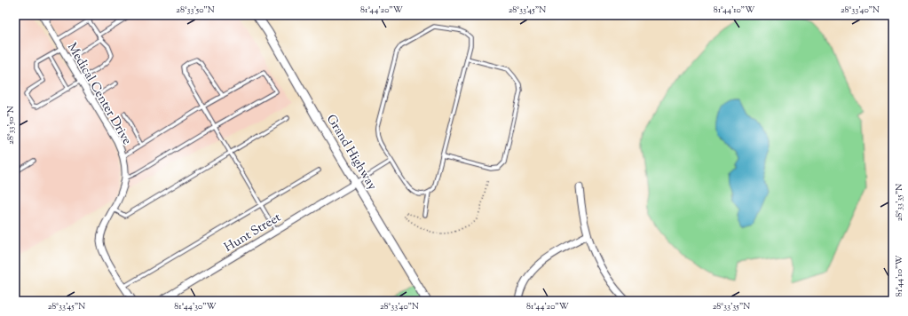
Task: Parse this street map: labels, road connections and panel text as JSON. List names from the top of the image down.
{
  "streets": {
    "street": ["Medical Center Drive", "Grand Highway", "Hunt Street"]
  },
  "crossings": [
    ["Grand Highway", "Hunt Street"]
  ],
  "coordinates": [
    "28°33'50\"N",
    "81°44'20\"W",
    "28°33'45\"N",
    "81°44'10\"W",
    "28°33'40\"N",
    "28°33'35\"N",
    "81°44'30\"W"
  ]
}
